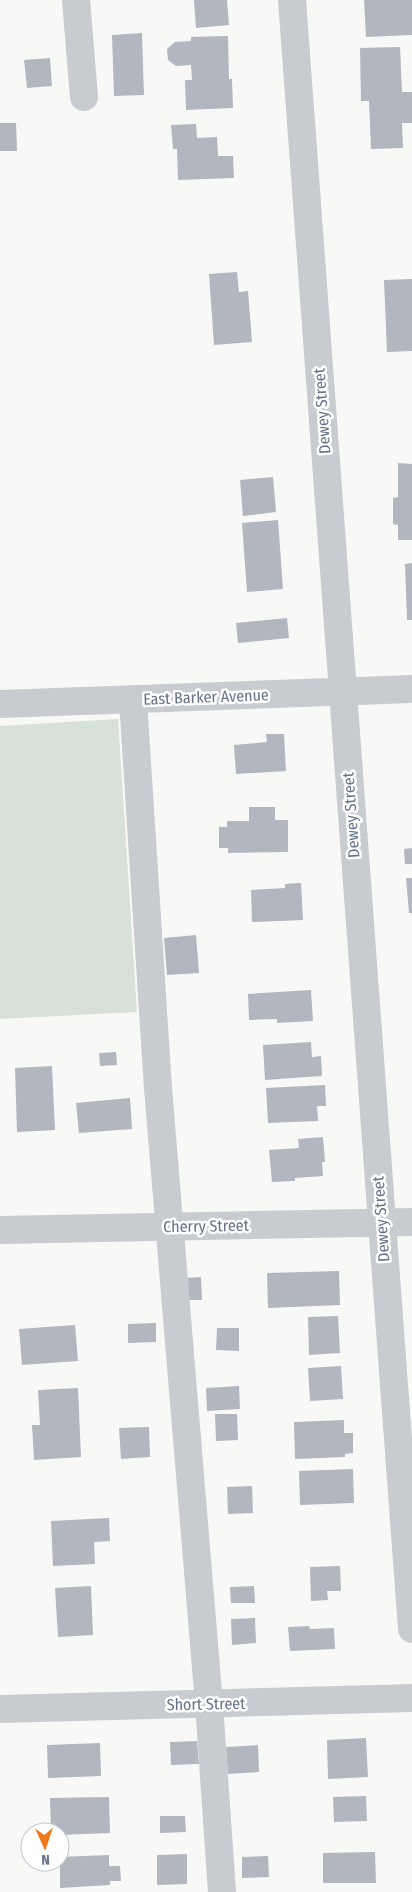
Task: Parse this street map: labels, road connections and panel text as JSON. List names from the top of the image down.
{
  "streets": {
    "street": [
      "Dewey Street",
      "East Barker Avenue",
      "Cherry Street",
      "Short Street"
    ]
  },
  "crossings": [
    ["Dewey Street", "East Barker Avenue"],
    ["Dewey Street", "Cherry Street"]
  ],
  "north": "bottom"
}
